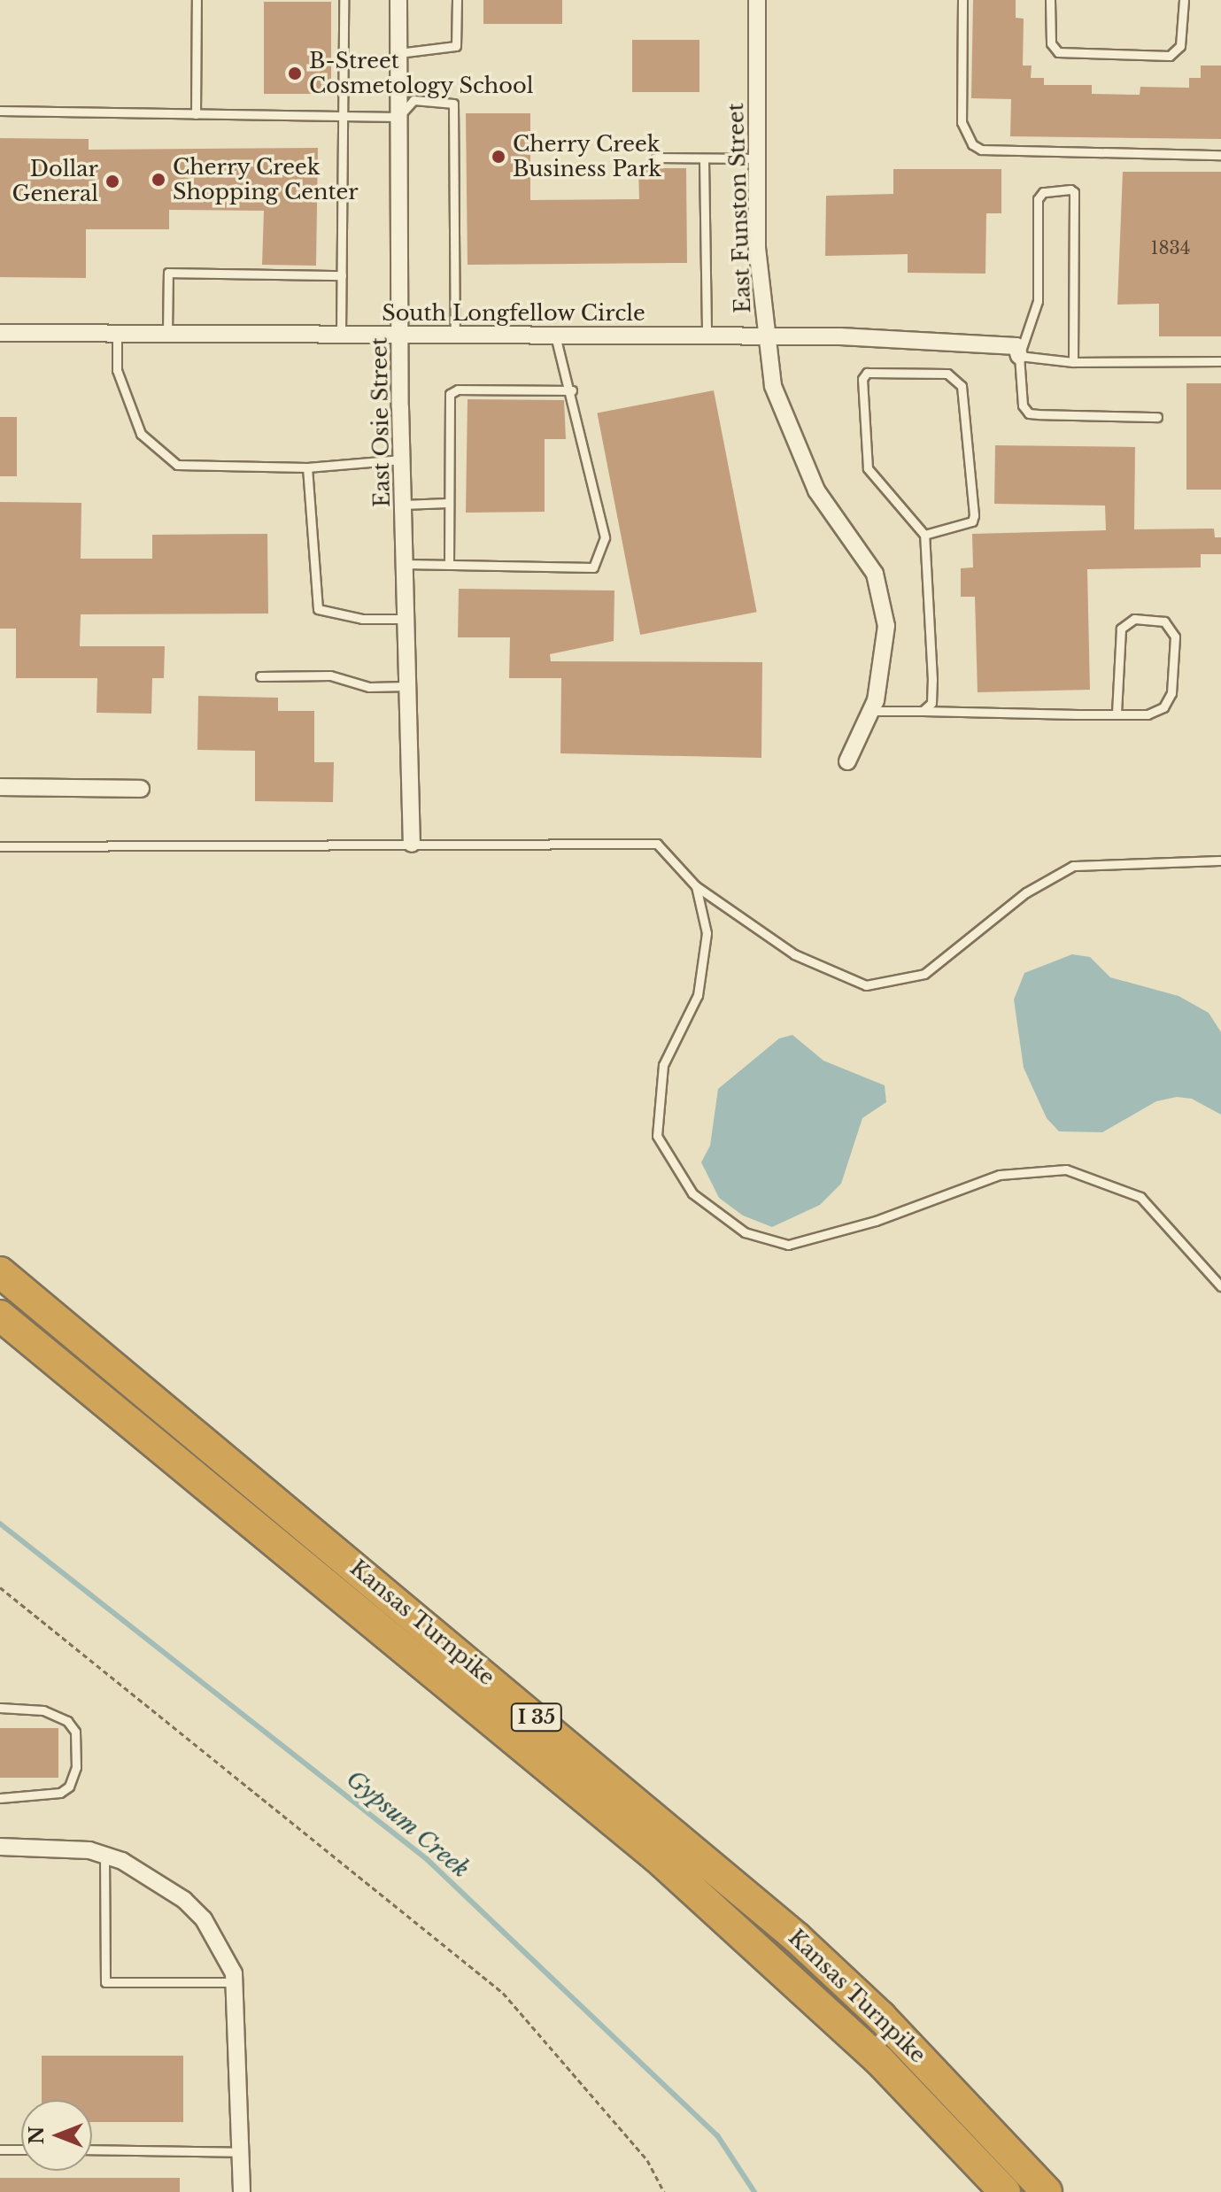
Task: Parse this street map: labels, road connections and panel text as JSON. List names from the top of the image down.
{
  "streets": {
    "highway": ["Kansas Turnpike", "I 35"],
    "street": ["East Funston Street", "South Longfellow Circle", "East Osie Street"]
  },
  "crossings": [
    ["East Funston Street", "South Longfellow Circle"],
    ["South Longfellow Circle", "East Osie Street"]
  ],
  "water": ["Gypsum Creek"],
  "places": [
    "B-Street Cosmetology School",
    "Cherry Creek Business Park",
    "Cherry Creek Shopping Center",
    "Dollar General"
  ],
  "house_numbers": ["1834"],
  "north": "left"
}
